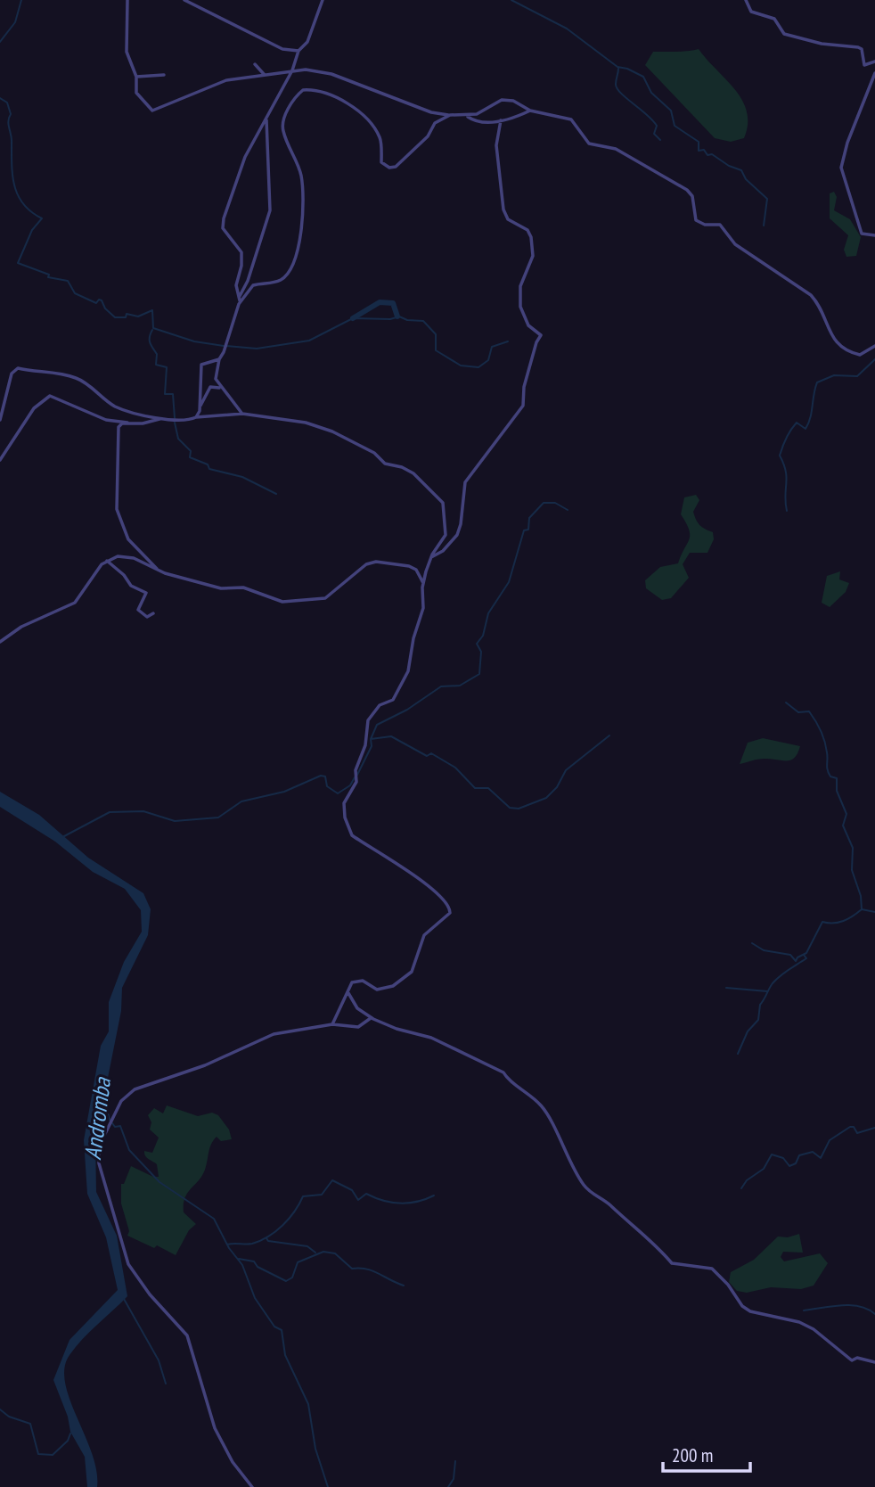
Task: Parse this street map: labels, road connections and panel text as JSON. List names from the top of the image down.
{
  "water": ["Andromba"],
  "scale_bar": "200 m"
}
